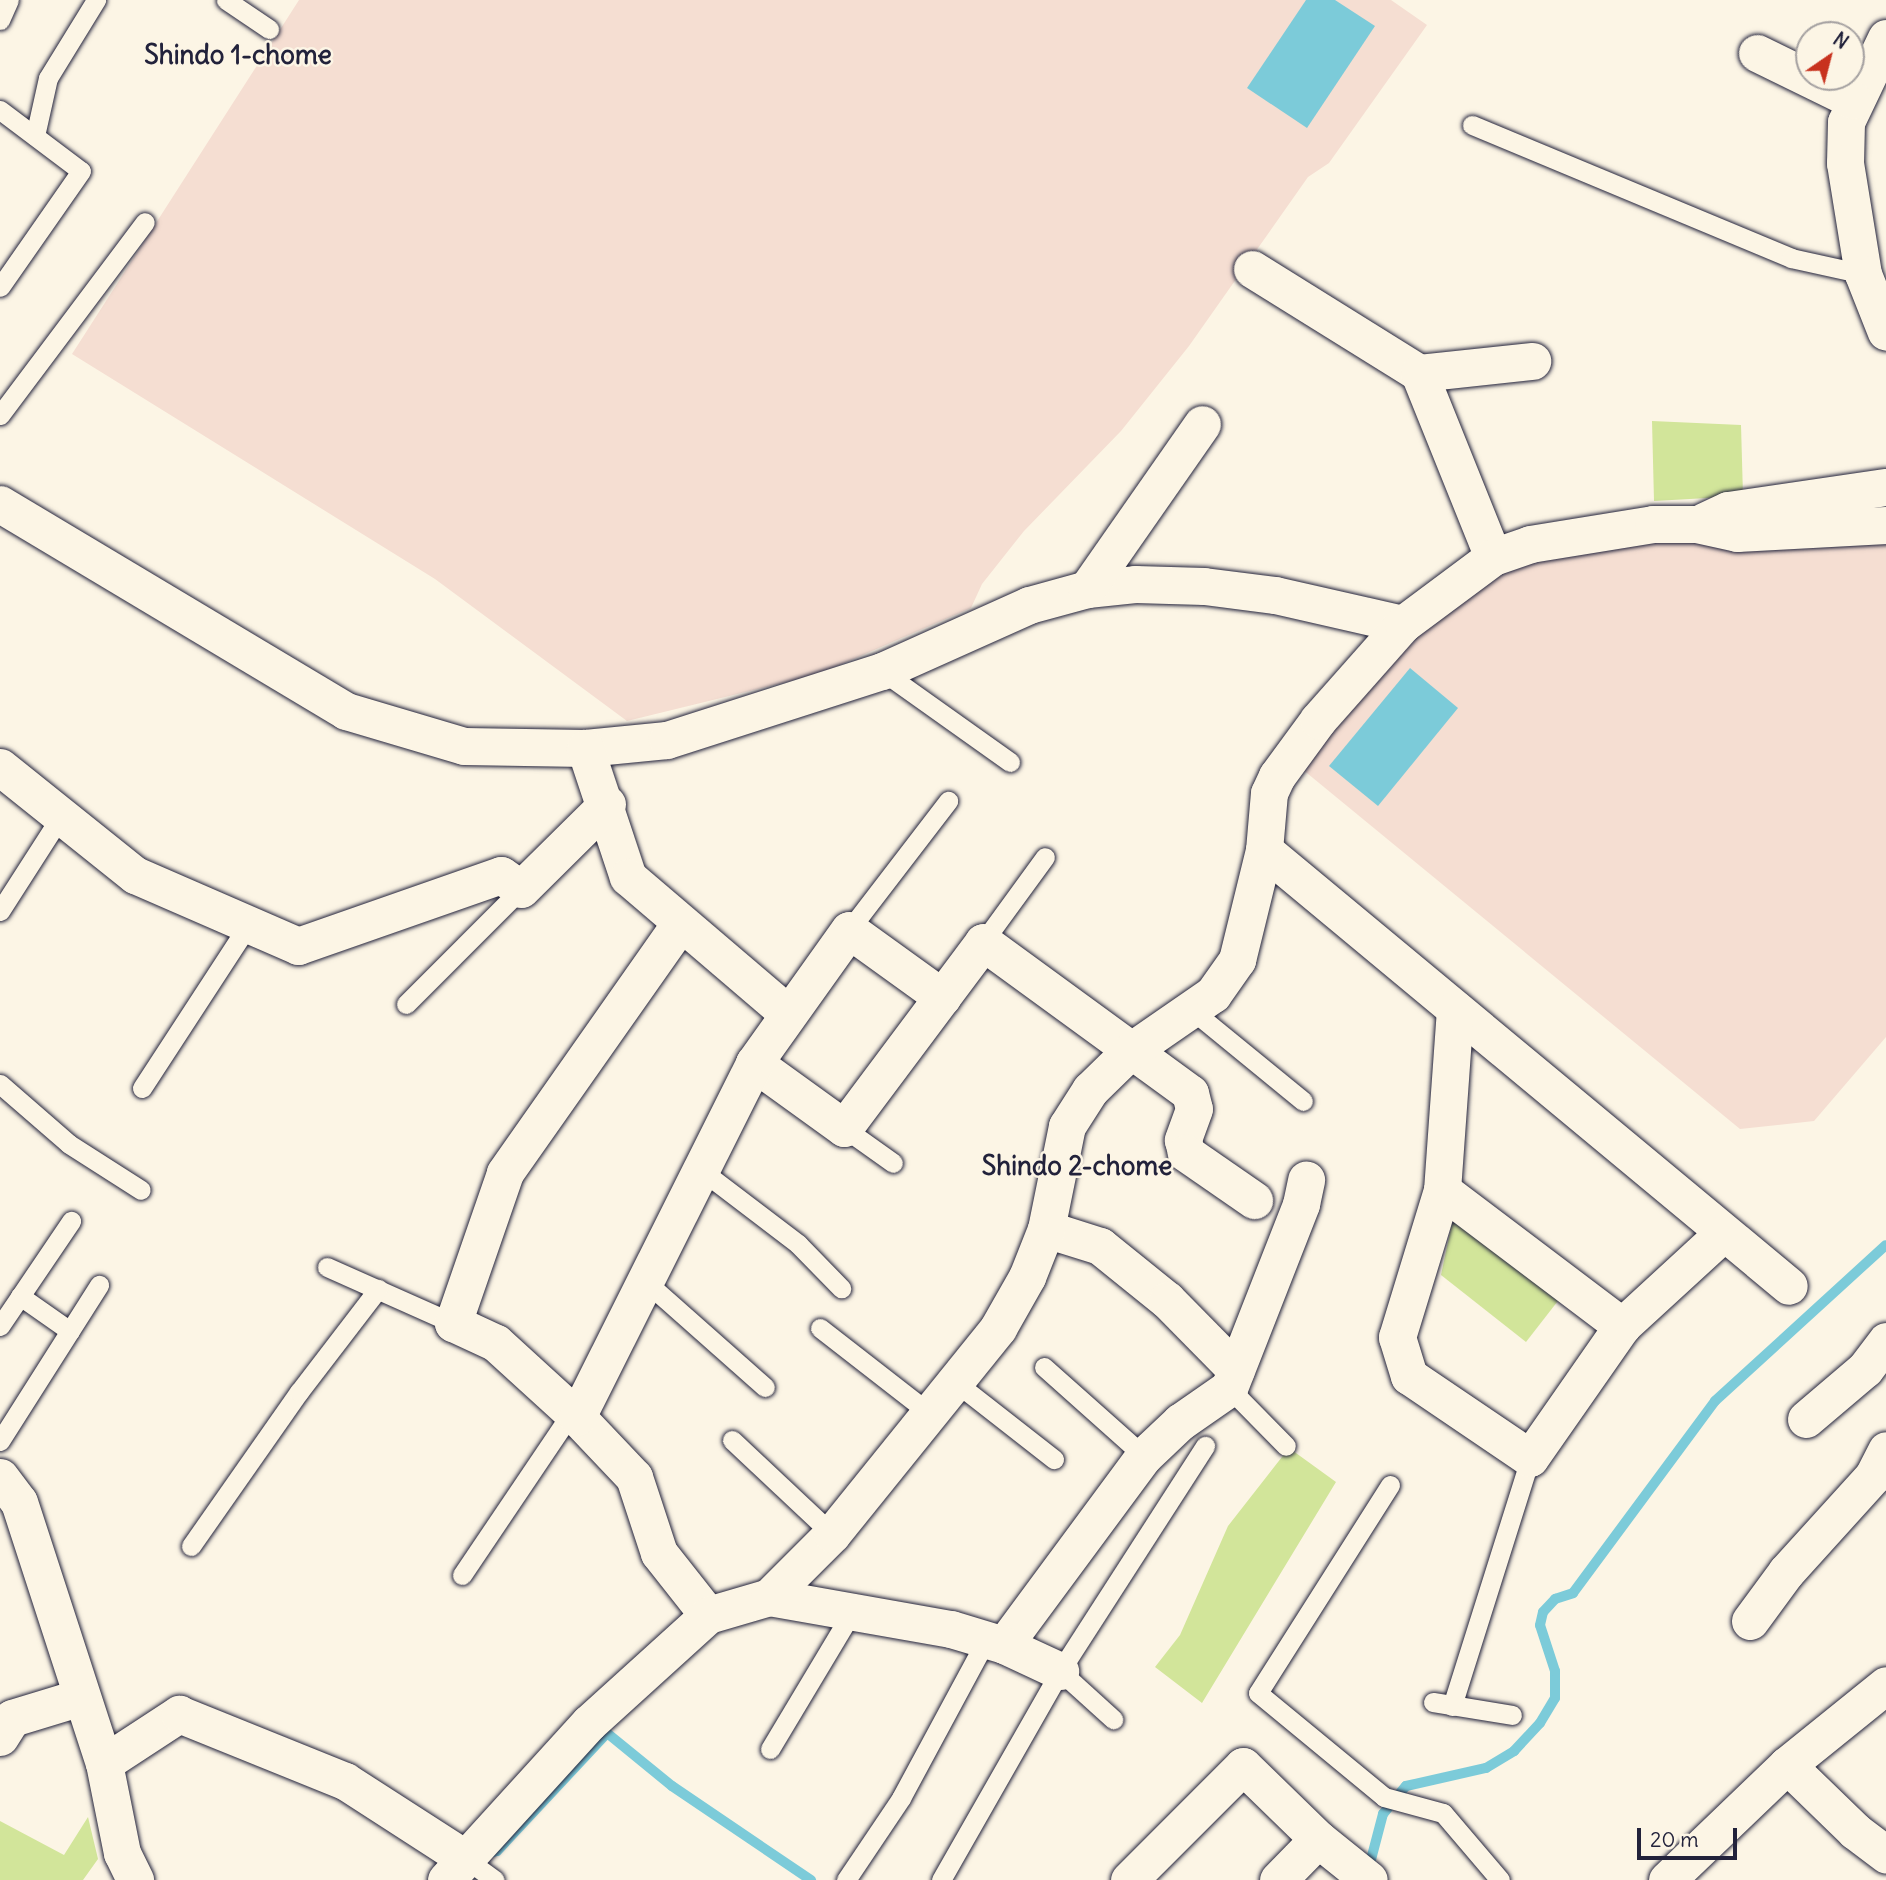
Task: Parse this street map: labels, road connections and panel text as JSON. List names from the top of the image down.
{
  "districts": ["Shindo 1-chome", "Shindo 2-chome"],
  "scale_bar": "20 m",
  "north": "top right"
}
